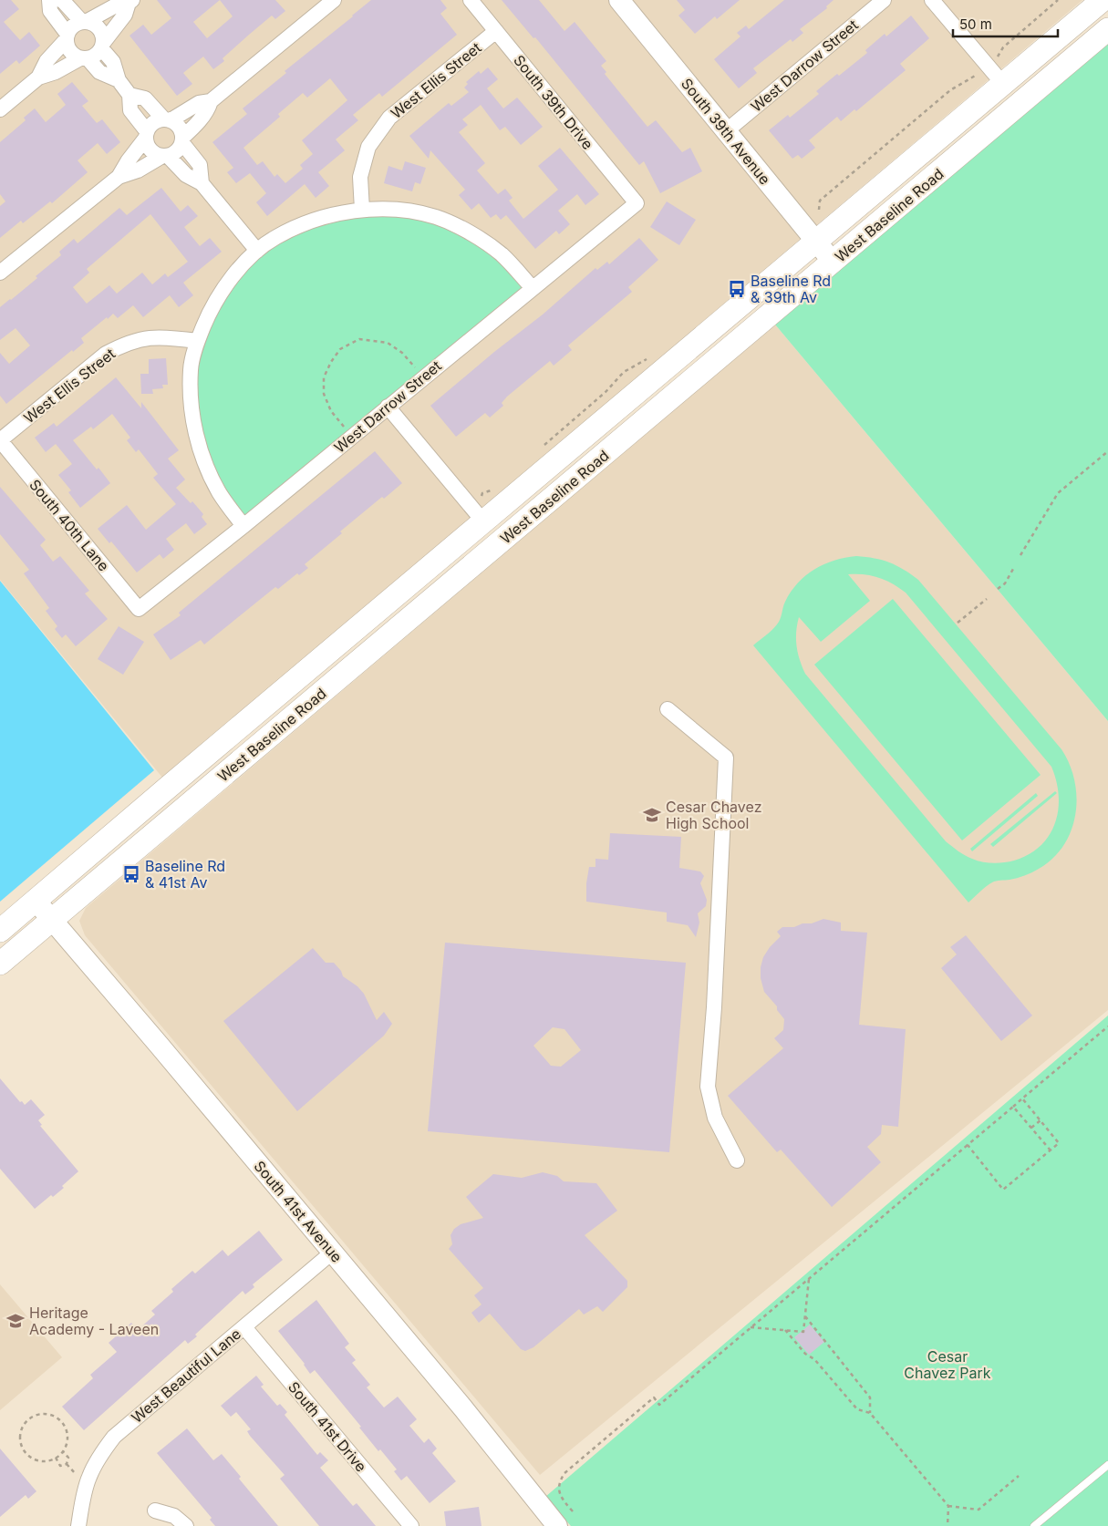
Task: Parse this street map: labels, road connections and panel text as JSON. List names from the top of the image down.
{
  "streets": {
    "main road": ["West Baseline Road"],
    "street": [
      "West Darrow Street",
      "West Ellis Street",
      "South 39th Drive",
      "South 39th Avenue",
      "South 40th Lane",
      "South 41st Avenue",
      "West Beautiful Lane",
      "South 41st Drive"
    ]
  },
  "crossings": [
    ["West Darrow Street", "South 39th Drive"],
    ["West Darrow Street", "South 39th Avenue"],
    ["West Darrow Street", "South 40th Lane"],
    ["West Ellis Street", "South 39th Drive"],
    ["West Ellis Street", "South 40th Lane"],
    ["South 39th Avenue", "West Baseline Road"],
    ["West Baseline Road", "South 41st Avenue"],
    ["South 41st Avenue", "West Beautiful Lane"],
    ["West Beautiful Lane", "South 41st Drive"]
  ],
  "parks": ["Cesar Chavez Park"],
  "places": {
    "bus stop": ["Baseline Rd & 39th Av", "Baseline Rd & 41st Av"],
    "school or university": ["Cesar Chavez High School", "Heritage Academy - Laveen"]
  },
  "scale_bar": "50 m"
}
